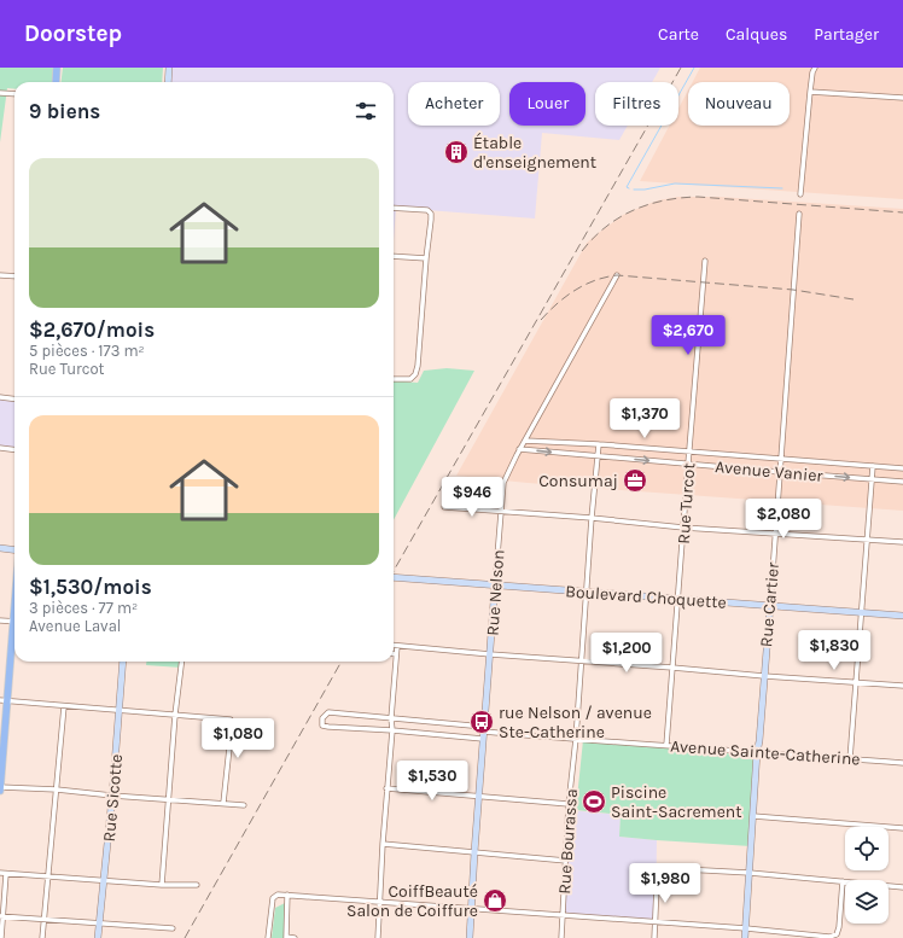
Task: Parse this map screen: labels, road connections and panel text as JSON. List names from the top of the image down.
{
  "streets": {
    "street": [
      "Avenue Vanier",
      "Rue Turcot",
      "Rue Nelson",
      "Boulevard Choquette",
      "Rue Cartier",
      "Avenue Sainte-Catherine",
      "Rue Sicotte",
      "Rue Bourassa"
    ]
  },
  "crossings": [
    ["Avenue Vanier", "Rue Turcot"],
    ["Avenue Vanier", "Rue Nelson"],
    ["Avenue Vanier", "Rue Cartier"],
    ["Avenue Vanier", "Rue Bourassa"],
    ["Rue Turcot", "Boulevard Choquette"],
    ["Rue Turcot", "Avenue Sainte-Catherine"],
    ["Rue Nelson", "Boulevard Choquette"],
    ["Rue Nelson", "Avenue Sainte-Catherine"],
    ["Boulevard Choquette", "Rue Cartier"],
    ["Boulevard Choquette", "Rue Bourassa"],
    ["Rue Cartier", "Avenue Sainte-Catherine"],
    ["Avenue Sainte-Catherine", "Rue Bourassa"]
  ],
  "places": {
    "building": ["Étable d'enseignement"],
    "office": ["Consumaj"],
    "bus stop": ["rue Nelson / avenue Ste-Catherine"],
    "sports": ["Piscine Saint-Sacrement"],
    "shop": ["CoiffBeauté Salon de Coiffure"]
  },
  "page": {
    "header": "Doorstep",
    "nav": ["Carte", "Calques", "Partager"],
    "chip": [
      "Acheter",
      "Louer",
      "Filtres",
      "Nouveau"
    ],
    "heading": "9 biens",
    "list": [
      {
        "name": "$2,670/mois",
        "note": "5 pièces · 173 m² · Rue Turcot"
      },
      {
        "name": "$1,530/mois",
        "note": "3 pièces · 77 m² · Avenue Laval"
      }
    ],
    "price": [
      "$2,670",
      "$1,370",
      "$946",
      "$2,080",
      "$1,830",
      "$1,200",
      "$1,080",
      "$1,530",
      "$1,980"
    ]
  }
}
